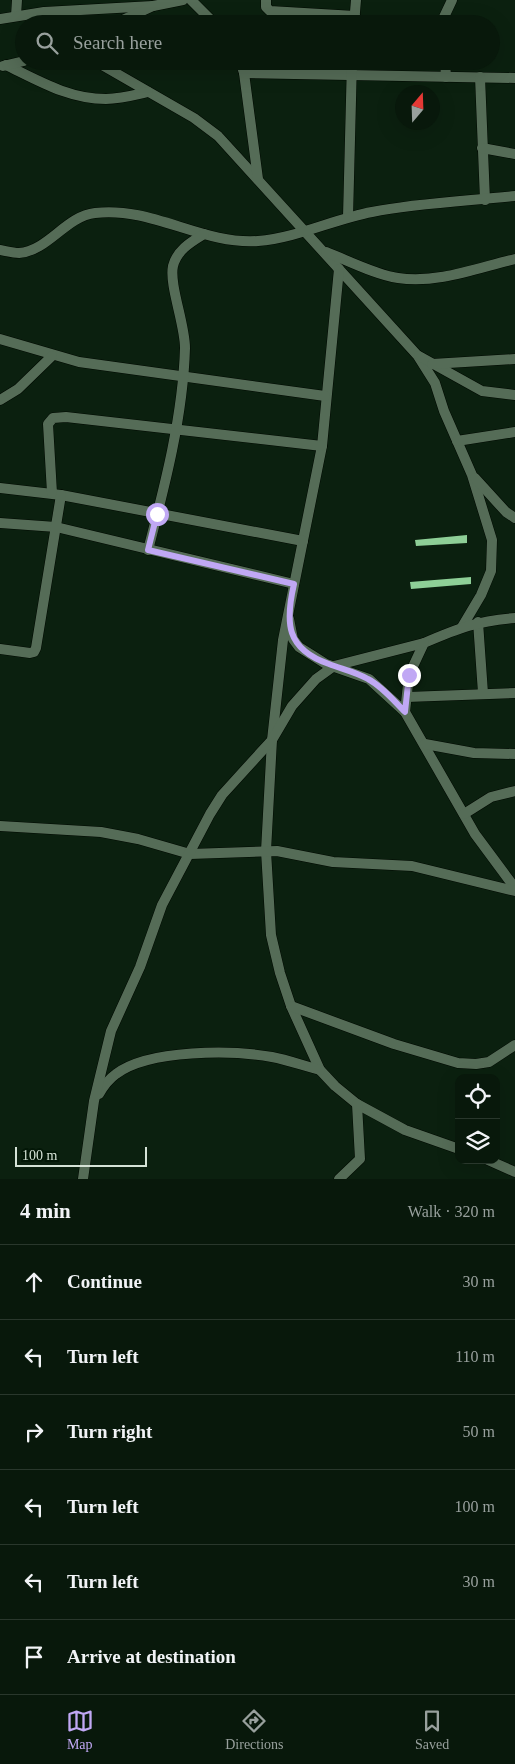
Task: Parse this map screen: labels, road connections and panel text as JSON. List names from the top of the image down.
{
  "scale_bar": "100 m",
  "north": "top",
  "page": {
    "search": "Search here",
    "scale": "100 m",
    "heading": ["4 min", "Walk · 320 m"],
    "list": [
      ["Continue", "30 m"],
      ["Turn left", "110 m"],
      ["Turn right", "50 m"],
      ["Turn left", "100 m"],
      ["Turn left", "30 m"],
      "Arrive at destination"
    ],
    "nav": ["Map", "Directions", "Saved"]
  }
}
